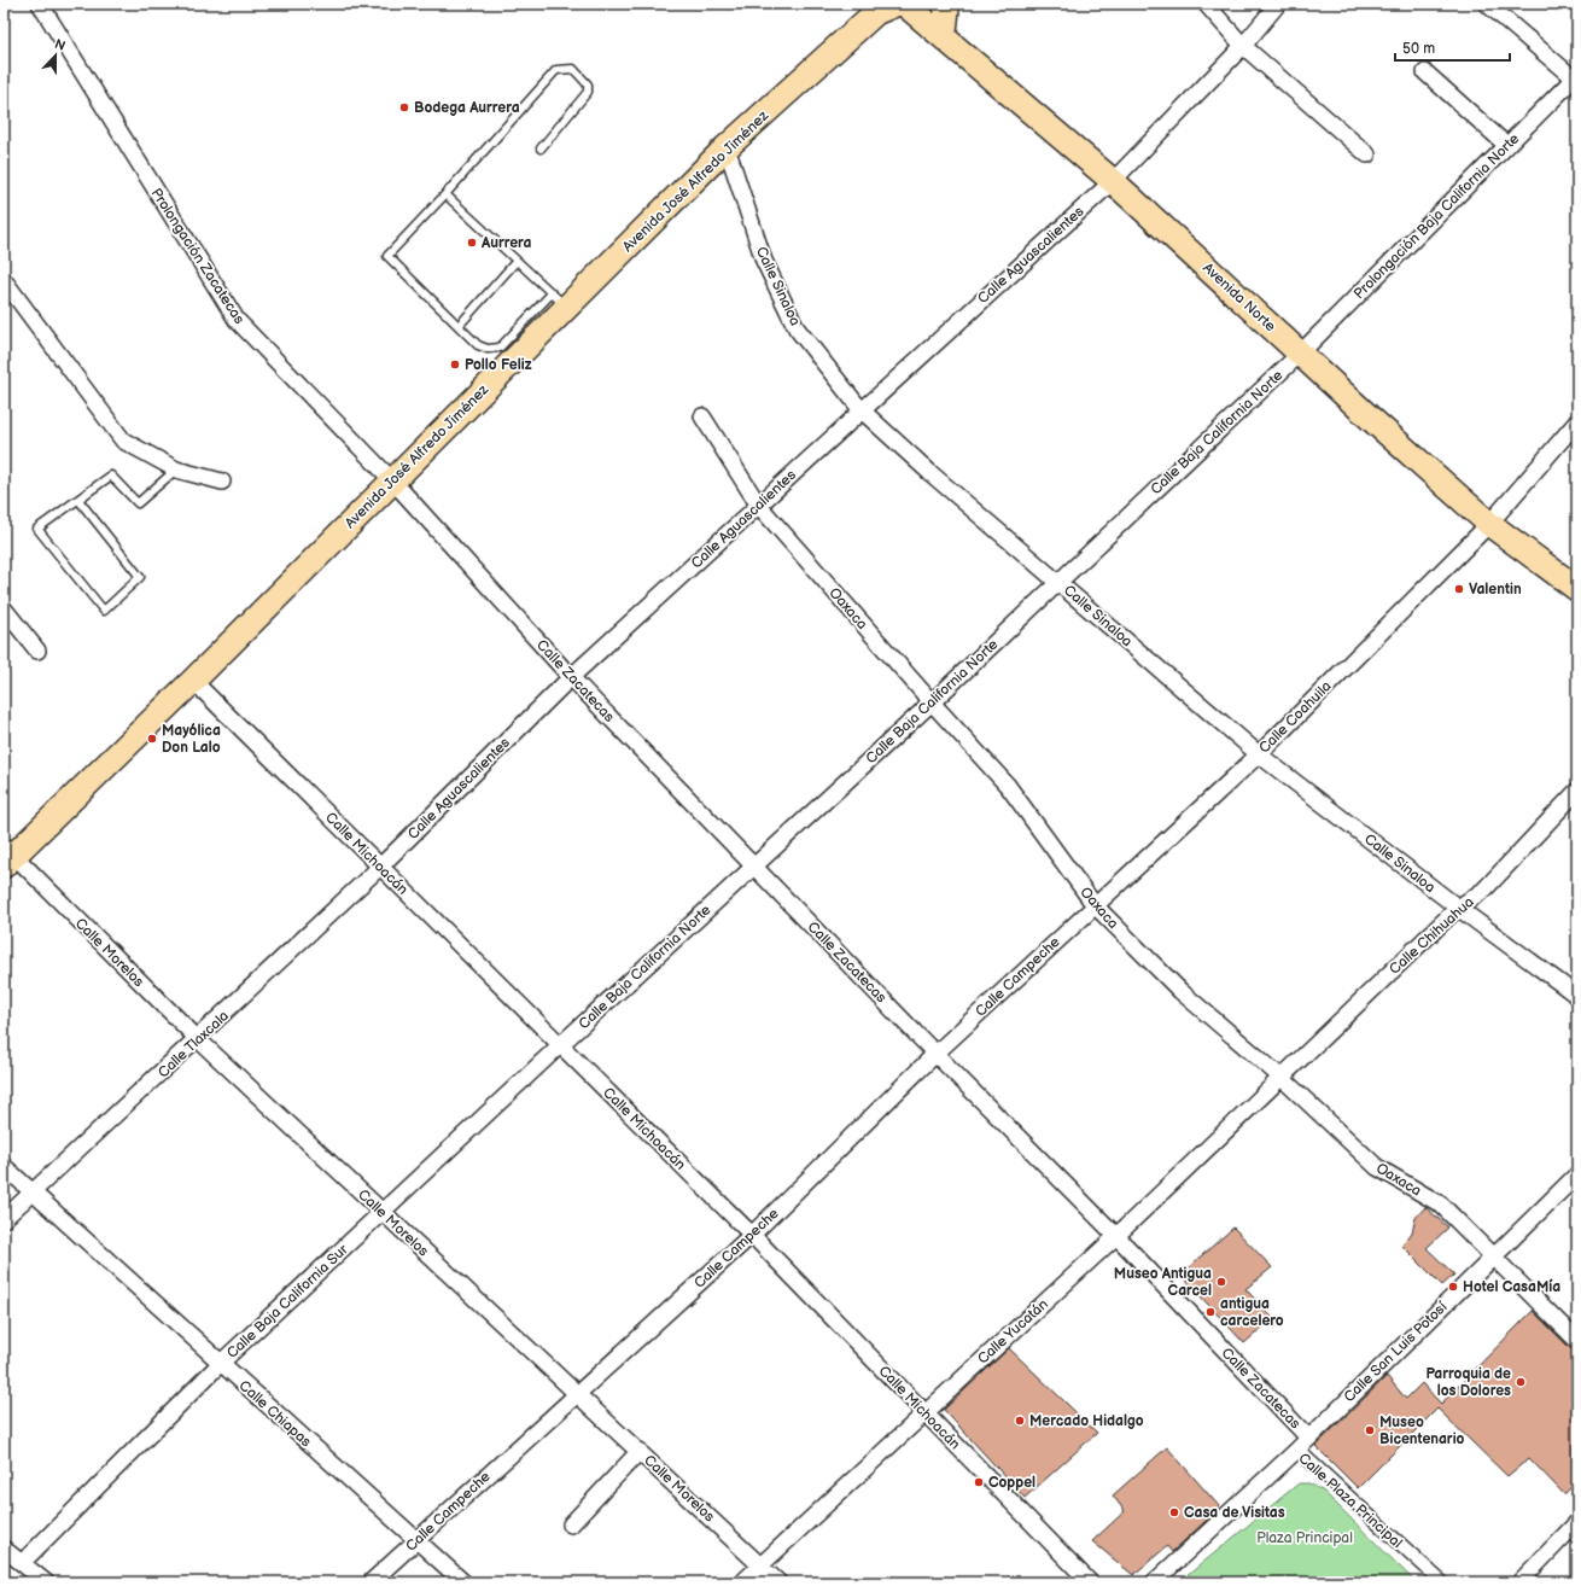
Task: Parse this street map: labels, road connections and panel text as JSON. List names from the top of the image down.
{
  "streets": {
    "main road": ["Avenida José Alfredo Jiménez", "Avenida Norte"],
    "street": [
      "Prolongación Baja California Norte",
      "Calle Aguascalientes",
      "Prolongación Zacatecas",
      "Calle Sinaloa",
      "Calle Baja California Norte",
      "Oaxaca",
      "Calle Zacatecas",
      "Calle Coahuila",
      "Calle Michoacán",
      "Calle Chihuahua",
      "Calle Morelos",
      "Calle Campeche",
      "Calle Tlaxcala",
      "Calle Baja California Sur",
      "Calle Yucatán",
      "Calle San Luis Potosí",
      "Calle Chiapas",
      "Calle Plaza Principal"
    ]
  },
  "crossings": [
    ["Avenida José Alfredo Jiménez", "Prolongación Zacatecas"],
    ["Avenida José Alfredo Jiménez", "Calle Sinaloa"],
    ["Avenida José Alfredo Jiménez", "Calle Zacatecas"],
    ["Avenida José Alfredo Jiménez", "Calle Michoacán"],
    ["Avenida José Alfredo Jiménez", "Calle Morelos"],
    ["Prolongación Baja California Norte", "Avenida Norte"],
    ["Prolongación Baja California Norte", "Calle Baja California Norte"],
    ["Calle Aguascalientes", "Calle Sinaloa"],
    ["Calle Aguascalientes", "Avenida Norte"],
    ["Calle Aguascalientes", "Oaxaca"],
    ["Calle Aguascalientes", "Calle Zacatecas"],
    ["Calle Aguascalientes", "Calle Michoacán"],
    ["Calle Aguascalientes", "Calle Tlaxcala"],
    ["Prolongación Zacatecas", "Calle Zacatecas"],
    ["Calle Sinaloa", "Calle Baja California Norte"],
    ["Calle Sinaloa", "Calle Coahuila"],
    ["Calle Sinaloa", "Calle Chihuahua"],
    ["Avenida Norte", "Calle Baja California Norte"],
    ["Avenida Norte", "Calle Coahuila"],
    ["Calle Baja California Norte", "Oaxaca"],
    ["Calle Baja California Norte", "Calle Zacatecas"],
    ["Calle Baja California Norte", "Calle Michoacán"],
    ["Calle Baja California Norte", "Calle Baja California Sur"],
    ["Oaxaca", "Calle Coahuila"],
    ["Oaxaca", "Calle Chihuahua"],
    ["Oaxaca", "Calle Campeche"],
    ["Oaxaca", "Calle Yucatán"],
    ["Oaxaca", "Calle San Luis Potosí"],
    ["Calle Zacatecas", "Calle Campeche"],
    ["Calle Zacatecas", "Calle Yucatán"],
    ["Calle Zacatecas", "Calle San Luis Potosí"],
    ["Calle Coahuila", "Calle Campeche"],
    ["Calle Michoacán", "Calle Campeche"],
    ["Calle Michoacán", "Calle Tlaxcala"],
    ["Calle Michoacán", "Calle Baja California Sur"],
    ["Calle Michoacán", "Calle Yucatán"],
    ["Calle Chihuahua", "Calle Yucatán"],
    ["Calle Morelos", "Calle Campeche"],
    ["Calle Morelos", "Calle Tlaxcala"],
    ["Calle Morelos", "Calle Baja California Sur"],
    ["Calle Morelos", "Calle Yucatán"],
    ["Calle Campeche", "Calle Chiapas"],
    ["Calle Tlaxcala", "Calle Chiapas"],
    ["Calle Baja California Sur", "Calle Chiapas"],
    ["Calle San Luis Potosí", "Calle Plaza Principal"]
  ],
  "parks": ["Plaza Principal"],
  "places": [
    "Bodega Aurrera",
    "Aurrera",
    "Pollo Feliz",
    "Valentin",
    "Mayólica Don Lalo",
    "Museo Antigua Carcel",
    "Hotel CasaMía",
    "antigua carcelero",
    "Parroquia de los Dolores",
    "Mercado Hidalgo",
    "Museo Bicentenario",
    "Coppel",
    "Casa de Visitas"
  ],
  "scale_bar": "50 m",
  "north": "top"
}
